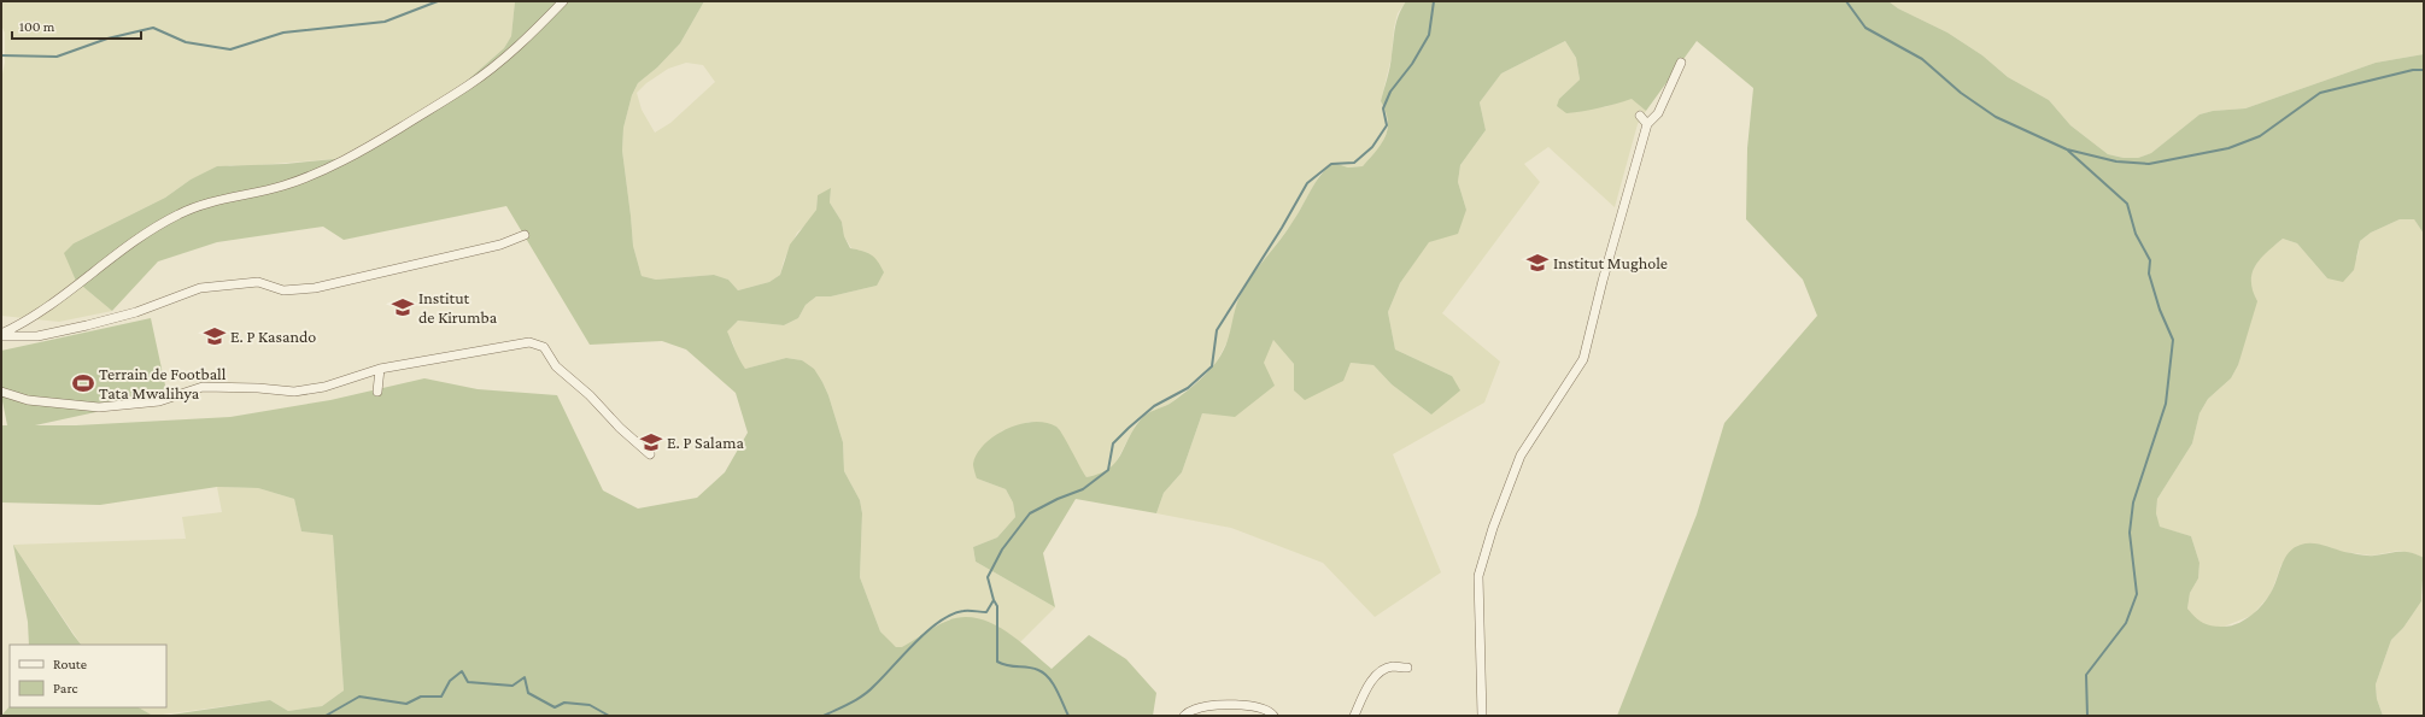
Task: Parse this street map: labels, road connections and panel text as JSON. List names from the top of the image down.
{
  "places": {
    "school or university": [
      "Institut Mughole",
      "Institut de Kirumba",
      "E. P Kasando",
      "E. P Salama"
    ],
    "sports": ["Terrain de Football Tata Mwalihya"]
  },
  "legend": ["Route", "Parc"],
  "scale_bar": "100 m"
}
